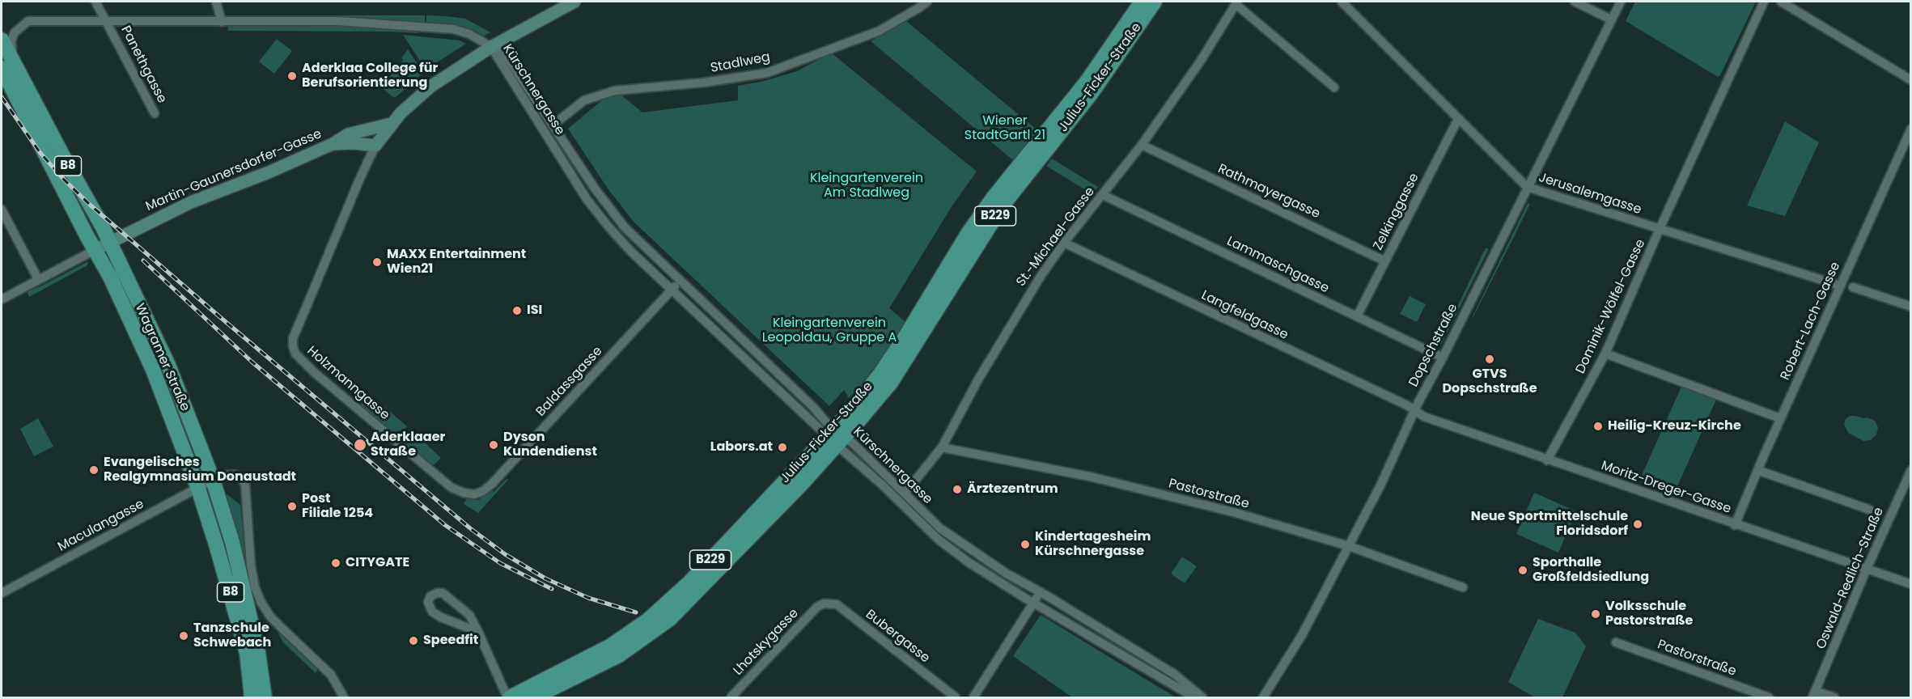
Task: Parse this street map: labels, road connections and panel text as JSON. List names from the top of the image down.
{
  "streets": {
    "main road": [
      "Julius-Ficker-Straße",
      "B8",
      "B229",
      "Wagramer Straße"
    ],
    "street": [
      "Stadlweg",
      "Panethgasse",
      "Kürschnergasse",
      "Martin-Gaunersdorfer-Gasse",
      "Rathmayergasse",
      "Jerusalemgasse",
      "Zelkinggasse",
      "St.-Michael-Gasse",
      "Lammaschgasse",
      "Dominik-Wölfel-Gasse",
      "Langfeldgasse",
      "Robert-Lach-Gasse",
      "Dopschstraße",
      "Baldassgasse",
      "Holzmanngasse",
      "Moritz-Dreger-Gasse",
      "Pastorstraße",
      "Maculangasse",
      "Oswald-Redlich-Straße",
      "Bubergasse",
      "Lhotskygasse"
    ]
  },
  "crossings": [
    ["Stadlweg", "Kürschnergasse"],
    ["Julius-Ficker-Straße", "Kürschnergasse"],
    ["Kürschnergasse", "St.-Michael-Gasse"],
    ["Kürschnergasse", "Baldassgasse"],
    ["Martin-Gaunersdorfer-Gasse", "Wagramer Straße"],
    ["Martin-Gaunersdorfer-Gasse", "Holzmanngasse"],
    ["Rathmayergasse", "Zelkinggasse"],
    ["Rathmayergasse", "St.-Michael-Gasse"],
    ["Jerusalemgasse", "Zelkinggasse"],
    ["Jerusalemgasse", "Dominik-Wölfel-Gasse"],
    ["Jerusalemgasse", "Robert-Lach-Gasse"],
    ["Jerusalemgasse", "Dopschstraße"],
    ["Zelkinggasse", "Lammaschgasse"],
    ["St.-Michael-Gasse", "Lammaschgasse"],
    ["St.-Michael-Gasse", "Langfeldgasse"],
    ["St.-Michael-Gasse", "Pastorstraße"],
    ["Lammaschgasse", "Dopschstraße"],
    ["Dominik-Wölfel-Gasse", "Moritz-Dreger-Gasse"],
    ["Langfeldgasse", "Dopschstraße"],
    ["Langfeldgasse", "Moritz-Dreger-Gasse"],
    ["Robert-Lach-Gasse", "Moritz-Dreger-Gasse"],
    ["Dopschstraße", "Moritz-Dreger-Gasse"],
    ["Dopschstraße", "Pastorstraße"],
    ["Wagramer Straße", "Maculangasse"],
    ["Baldassgasse", "Holzmanngasse"],
    ["Moritz-Dreger-Gasse", "Oswald-Redlich-Straße"],
    ["Bubergasse", "Lhotskygasse"]
  ],
  "parks": ["Wiener StadtGartl 21", "Kleingartenverein Am Stadlweg", "Kleingartenverein Leopoldau, Gruppe A"],
  "places": [
    "Aderklaa College für Berufsorientierung",
    "MAXX Entertainment Wien21",
    "ISI",
    "GTVS Dopschstraße",
    "Heilig-Kreuz-Kirche",
    "Aderklaaer Straße",
    "Dyson Kundendienst",
    "Labors.at",
    "Evangelisches Realgymnasium Donaustadt",
    "Ärztezentrum",
    "Post Filiale 1254",
    "Neue Sportmittelschule Floridsdorf",
    "Kindertagesheim Kürschnergasse",
    "CITYGATE",
    "Sporthalle Großfeldsiedlung",
    "Volksschule Pastorstraße",
    "Tanzschule Schwebach",
    "Speedfit"
  ]
}
